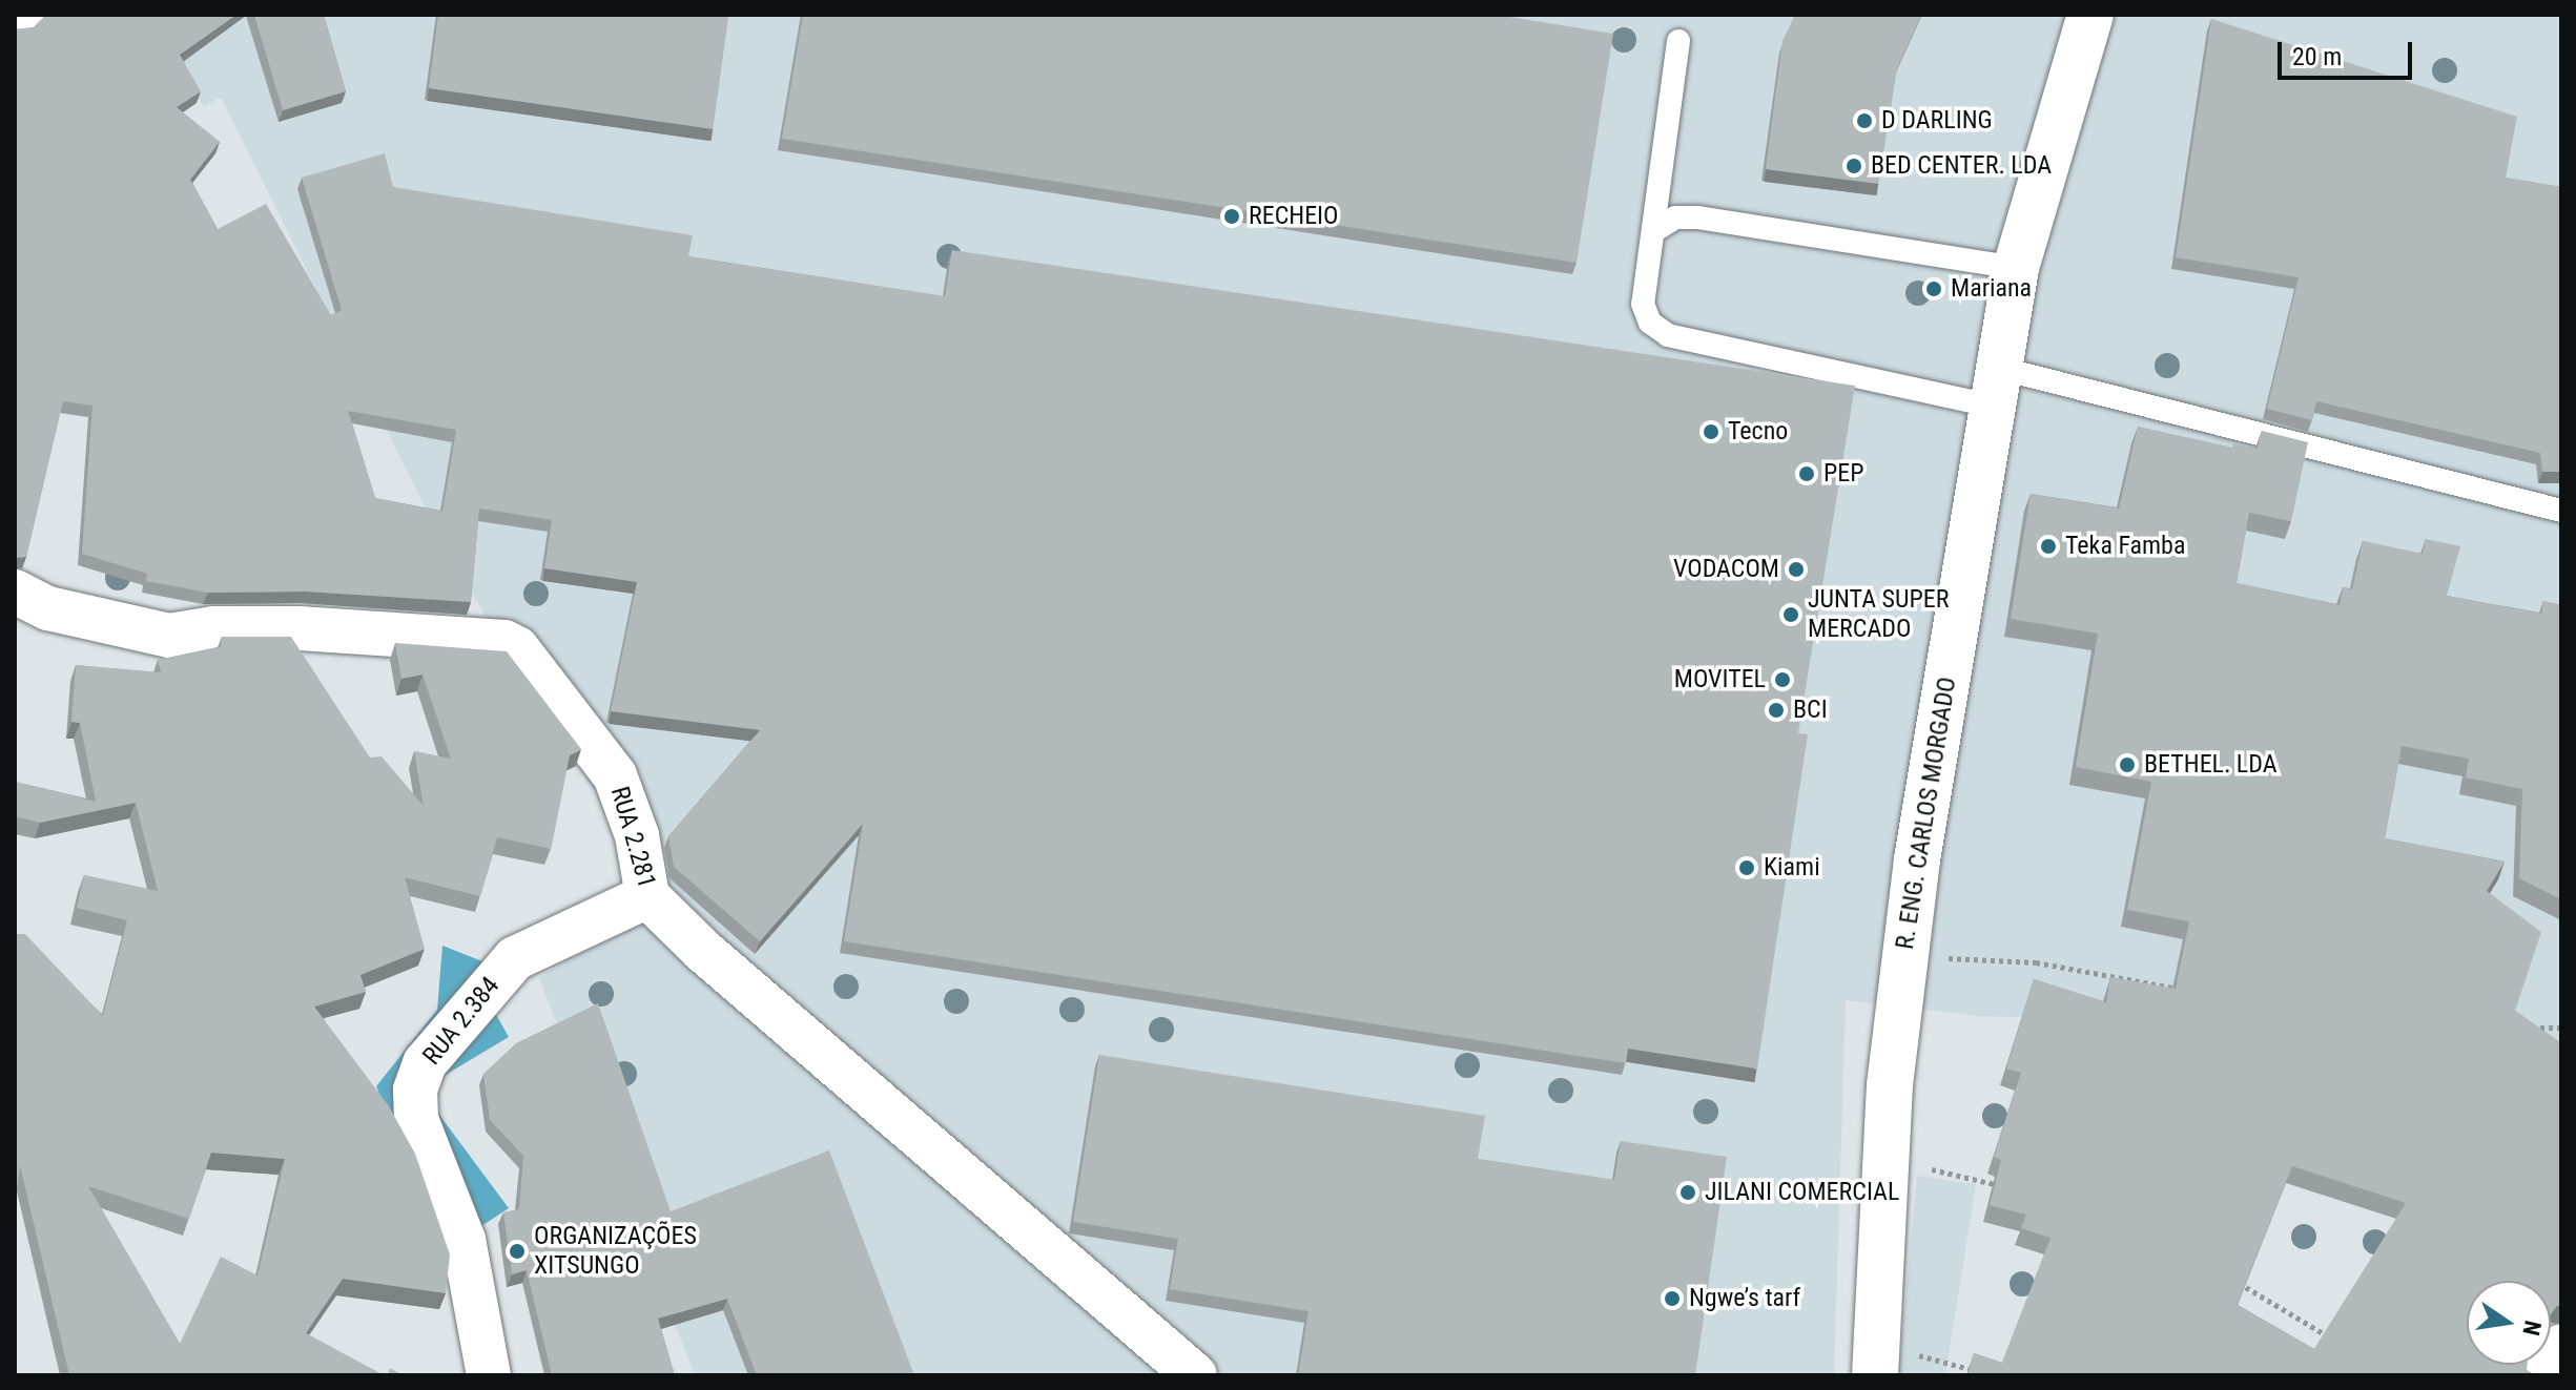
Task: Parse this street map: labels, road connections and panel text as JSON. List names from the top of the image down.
{
  "streets": {
    "street": ["R. ENG. CARLOS MORGADO", "RUA 2.281", "RUA 2.384"]
  },
  "crossings": [
    ["RUA 2.281", "RUA 2.384"]
  ],
  "places": [
    "D DARLING",
    "BED CENTER. LDA",
    "RECHEIO",
    "Mariana",
    "Tecno",
    "PEP",
    "Teka Famba",
    "VODACOM",
    "JUNTA SUPER MERCADO",
    "MOVITEL",
    "BCI",
    "BETHEL. LDA",
    "Kiami",
    "JILANI COMERCIAL",
    "ORGANIZAÇÕES XITSUNGO",
    "Ngwe’s tarf"
  ],
  "scale_bar": "20 m",
  "north": "right"
}
